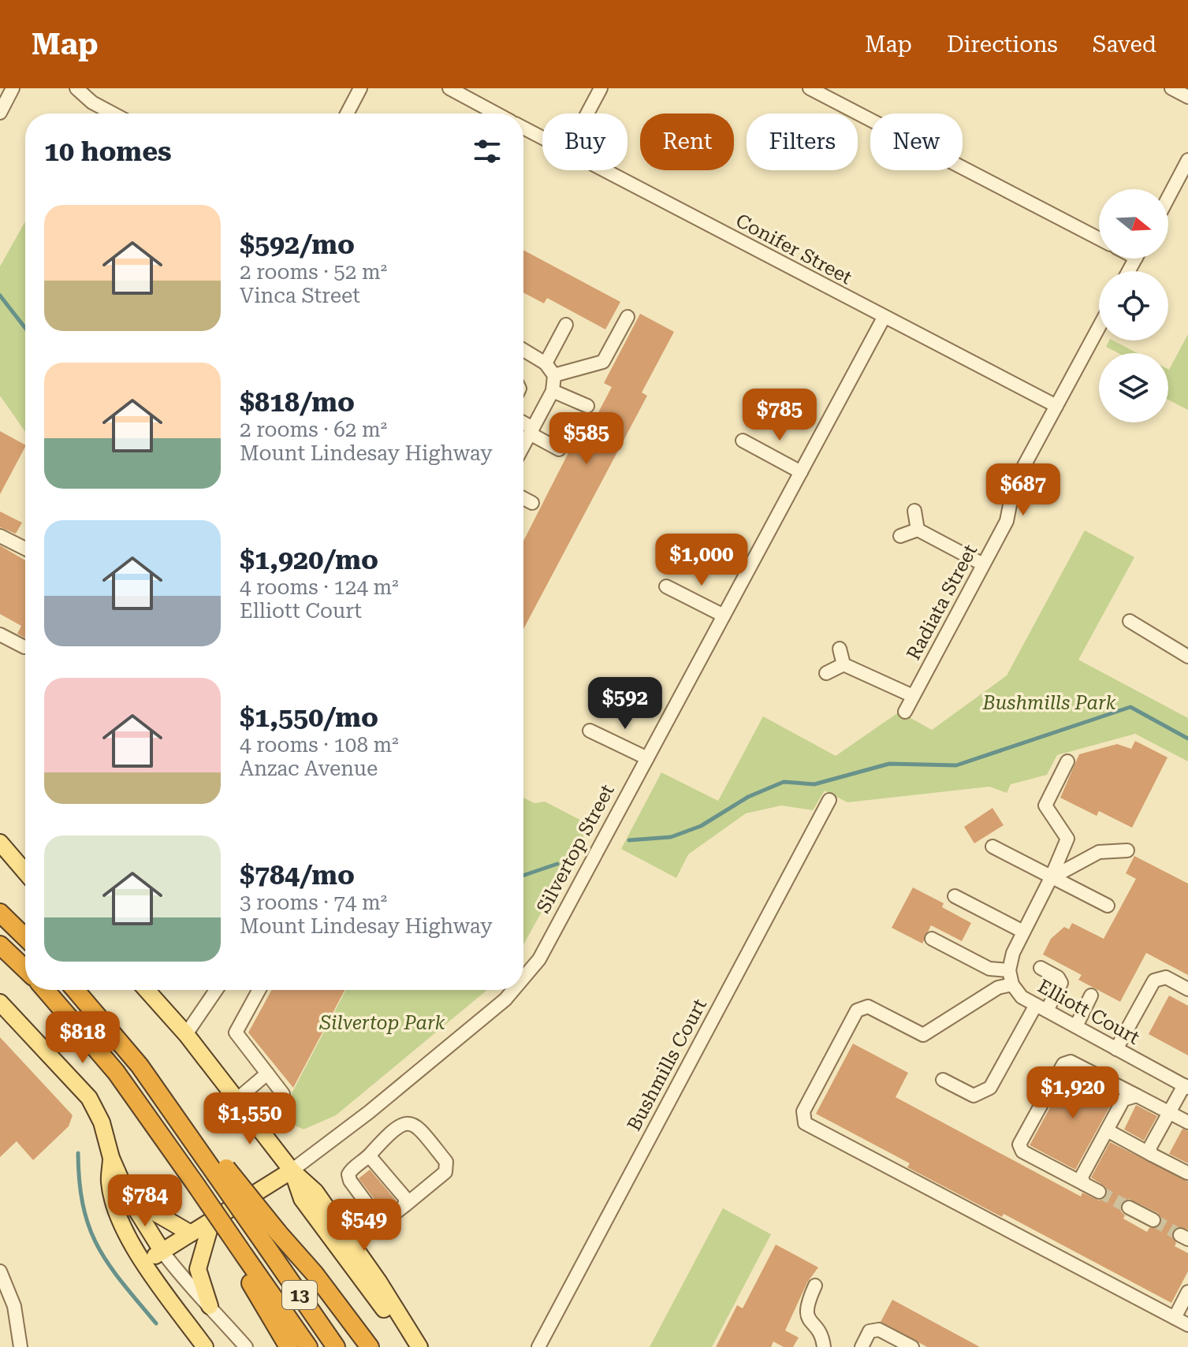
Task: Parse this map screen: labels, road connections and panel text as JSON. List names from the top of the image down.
{
  "streets": {
    "highway": ["13"],
    "main road": ["Silvertop Street"],
    "street": [
      "Conifer Street",
      "Radiata Street",
      "Elliott Court",
      "Bushmills Court"
    ]
  },
  "crossings": [
    ["Conifer Street", "Radiata Street"],
    ["Conifer Street", "Silvertop Street"]
  ],
  "parks": ["Bushmills Park", "Silvertop Park"],
  "north": "right",
  "page": {
    "header": "Map",
    "nav": ["Map", "Directions", "Saved"],
    "chip": [
      "Buy",
      "Rent",
      "Filters",
      "New"
    ],
    "heading": "10 homes",
    "list": [
      {
        "name": "$592/mo",
        "note": "2 rooms · 52 m² · Vinca Street"
      },
      {
        "name": "$818/mo",
        "note": "2 rooms · 62 m² · Mount Lindesay Highway"
      },
      {
        "name": "$1,920/mo",
        "note": "4 rooms · 124 m² · Elliott Court"
      },
      {
        "name": "$1,550/mo",
        "note": "4 rooms · 108 m² · Anzac Avenue"
      },
      {
        "name": "$784/mo",
        "note": "3 rooms · 74 m² · Mount Lindesay Highway"
      }
    ],
    "price": [
      "$785",
      "$585",
      "$687",
      "$1,000",
      "$592",
      "$818",
      "$1,920",
      "$1,550",
      "$784",
      "$549"
    ]
  }
}
